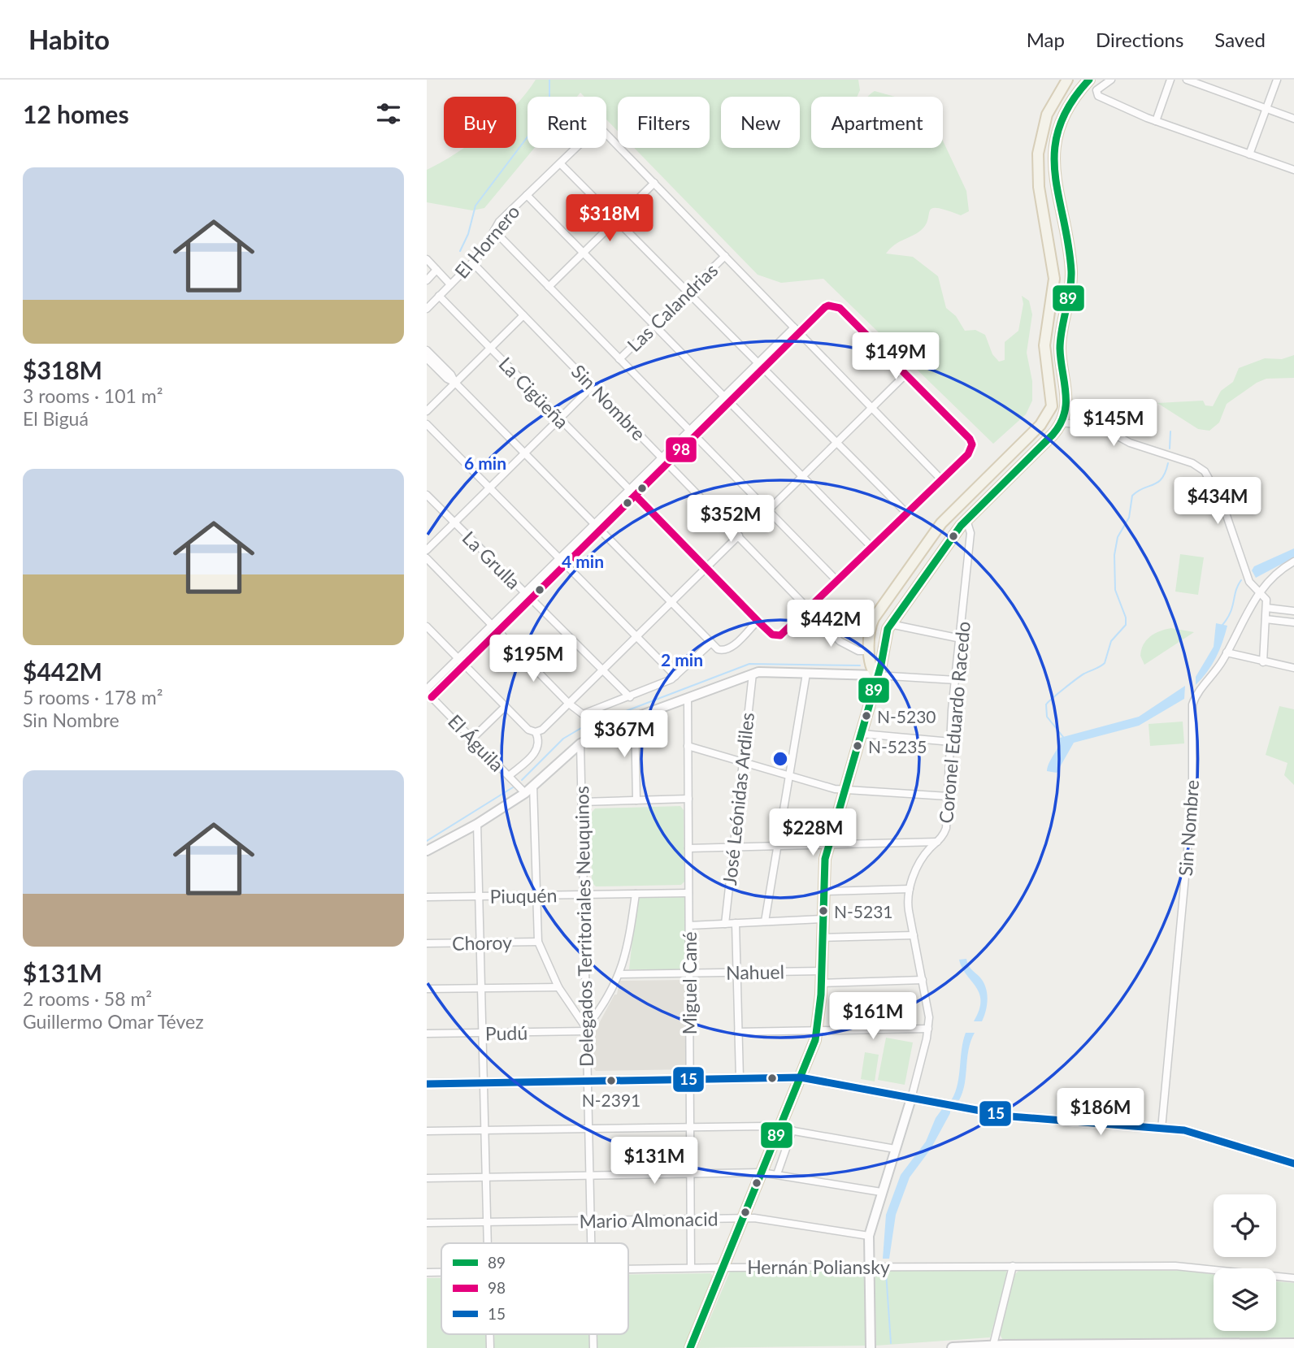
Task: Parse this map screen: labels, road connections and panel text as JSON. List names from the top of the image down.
{
  "streets": {
    "street": [
      "El Hornero",
      "Las Calandrias",
      "La Cigüeña",
      "Sin Nombre",
      "La Grulla",
      "Coronel Eduardo Racedo",
      "El Águila",
      "José Leónidas Ardiles",
      "Piuquén",
      "Delegados Territoriales Neuquinos",
      "Choroy",
      "Nahuel",
      "Miguel Cané",
      "Pudú",
      "Mario Almonacid",
      "Hernán Poliansky"
    ]
  },
  "crossings": [
    ["El Hornero", "La Cigüeña"],
    ["El Hornero", "Sin Nombre"],
    ["Las Calandrias", "Sin Nombre"],
    ["Coronel Eduardo Racedo", "Mario Almonacid"],
    ["Coronel Eduardo Racedo", "Hernán Poliansky"],
    ["Piuquén", "Delegados Territoriales Neuquinos"],
    ["Piuquén", "Miguel Cané"],
    ["Delegados Territoriales Neuquinos", "Pudú"],
    ["Delegados Territoriales Neuquinos", "Mario Almonacid"],
    ["Nahuel", "Miguel Cané"],
    ["Miguel Cané", "Mario Almonacid"],
    ["Miguel Cané", "Hernán Poliansky"]
  ],
  "places": [
    "N-5230",
    "N-5235",
    "N-5231",
    "N-2391"
  ],
  "lines": ["transit line 89", "transit line 98", "transit line 15"],
  "legend": ["89", "98", "15"],
  "page": {
    "header": "Habito",
    "nav": ["Map", "Directions", "Saved"],
    "heading": "12 homes",
    "chip": [
      "Buy",
      "Rent",
      "Filters",
      "New",
      "Apartment"
    ],
    "list": [
      {
        "name": "$318M",
        "note": "3 rooms · 101 m² · El Biguá"
      },
      {
        "name": "$442M",
        "note": "5 rooms · 178 m² · Sin Nombre"
      },
      {
        "name": "$131M",
        "note": "2 rooms · 58 m² · Guillermo Omar Tévez"
      }
    ],
    "price": [
      "$318M",
      "$149M",
      "$145M",
      "$434M",
      "$352M",
      "$442M",
      "$195M",
      "$367M",
      "$228M",
      "$161M",
      "$186M",
      "$131M"
    ]
  },
  "rings": ["6 min", "4 min", "2 min"]
}
